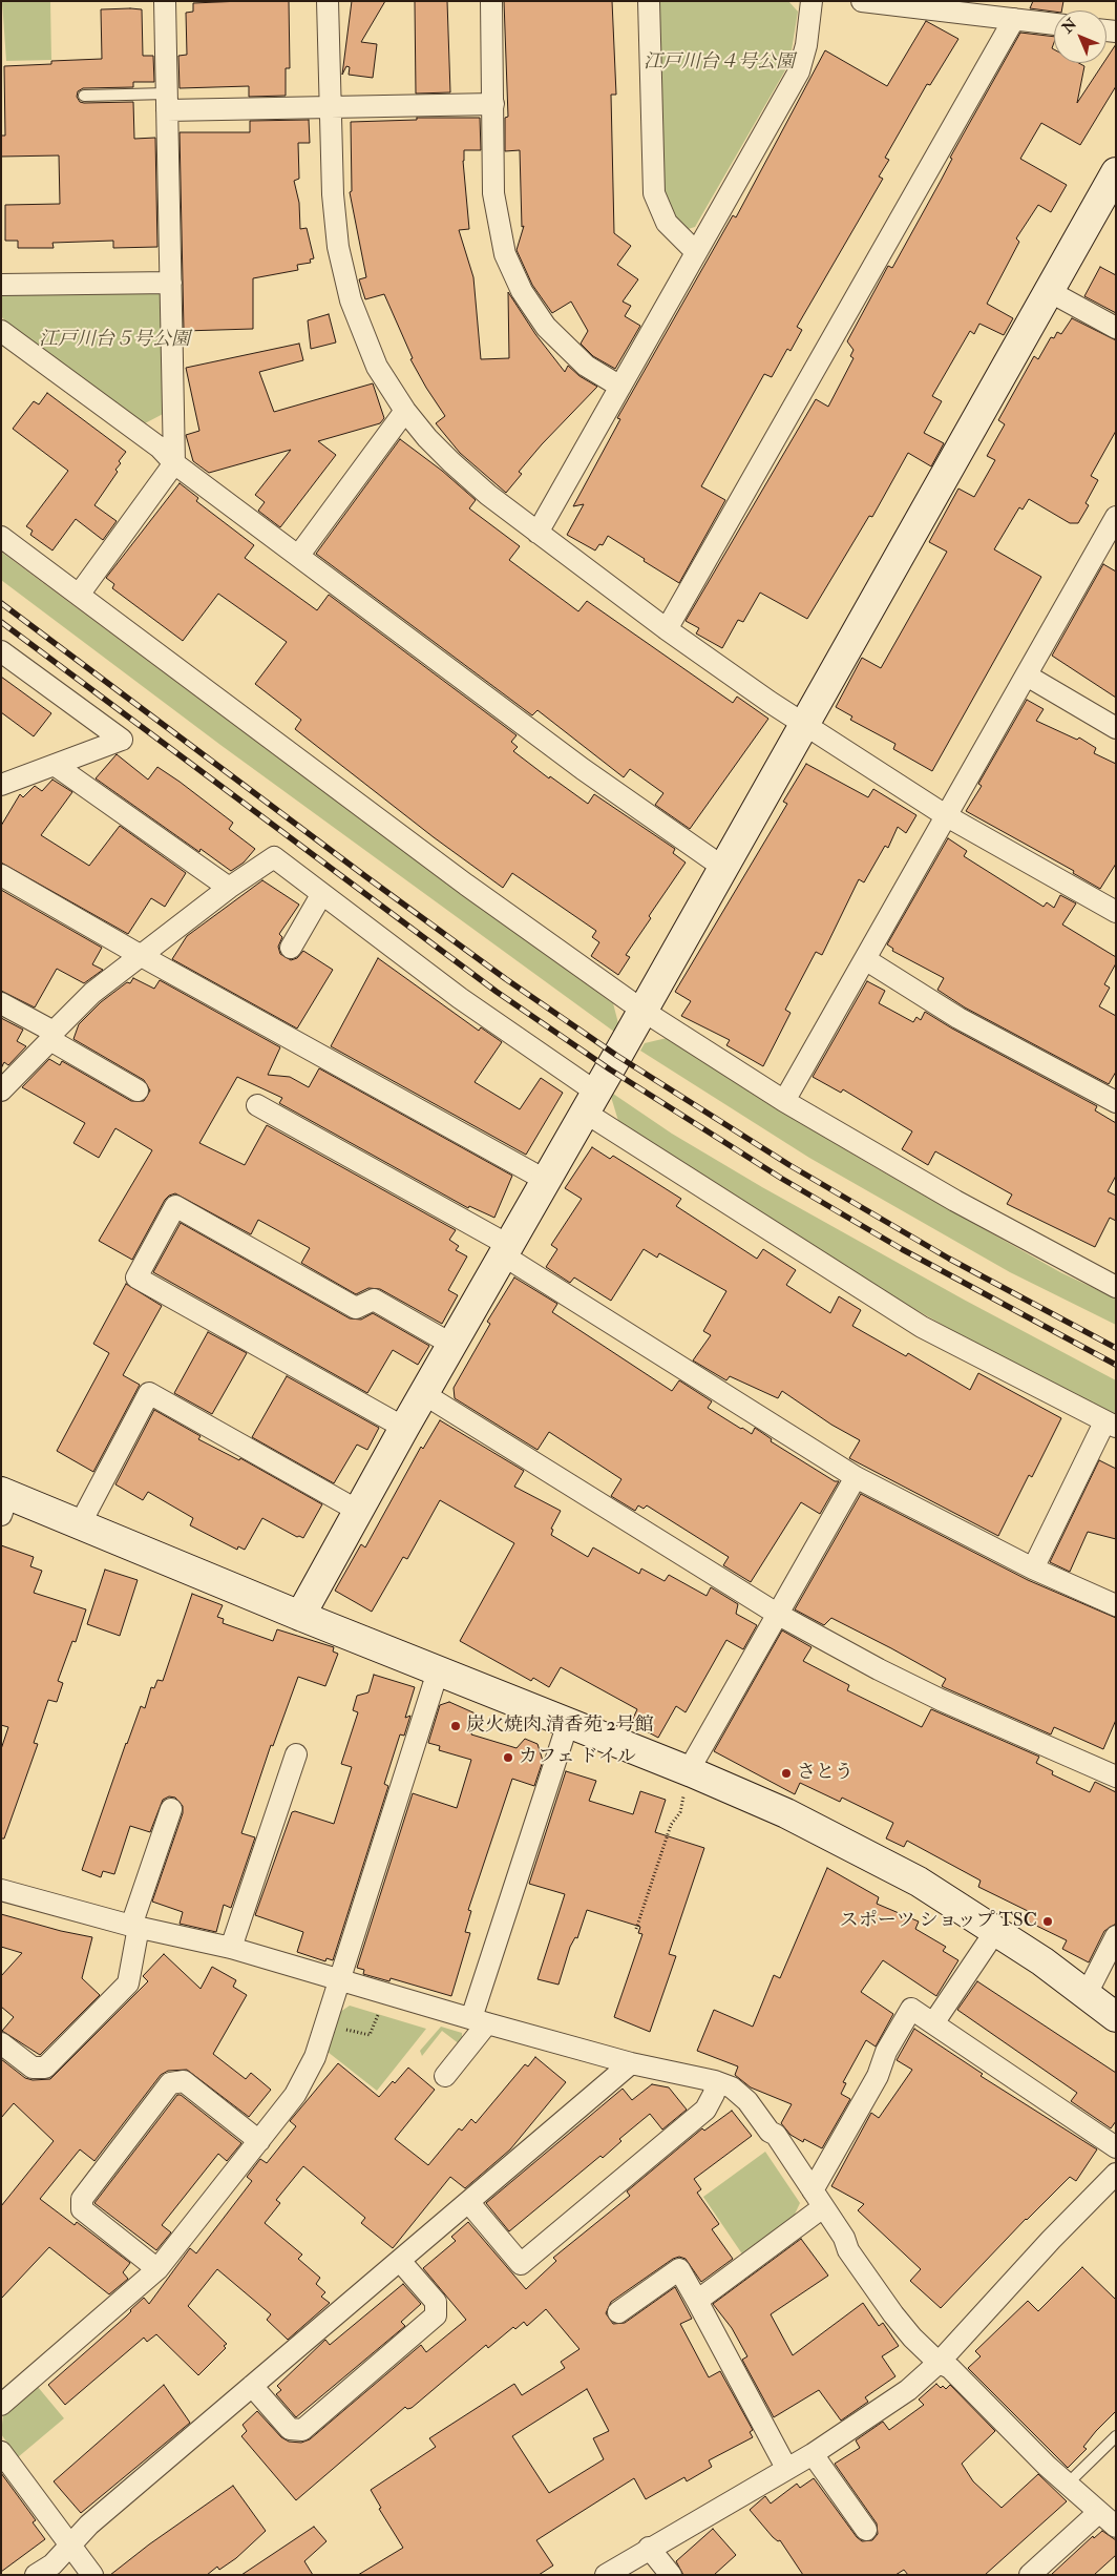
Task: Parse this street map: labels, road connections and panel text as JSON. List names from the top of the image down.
{
  "parks": ["江戸川台４号公園", "江戸川台５号公園"],
  "places": [
    "炭火焼肉 清香苑 2号館",
    "カフェ ドイル",
    "さとう",
    "スポーツ ショップ TSC"
  ],
  "north": "top left"
}
